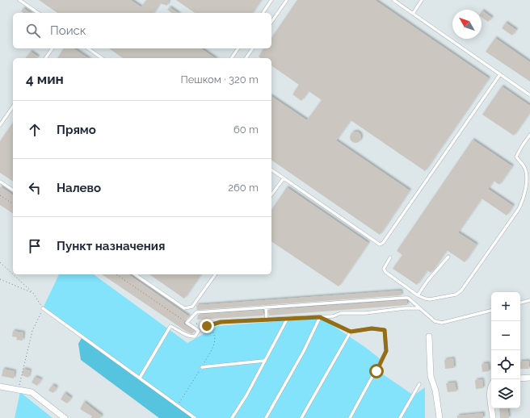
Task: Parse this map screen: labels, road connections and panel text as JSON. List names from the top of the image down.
{
  "north": "top left",
  "page": {
    "search": "Поиск",
    "heading": ["4 мин", "Пешком · 320 m"],
    "list": [
      ["Прямо", "60 m"],
      ["Налево", "260 m"],
      "Пункт назначения"
    ],
    "map_buttons": ["+", "−"]
  }
}
